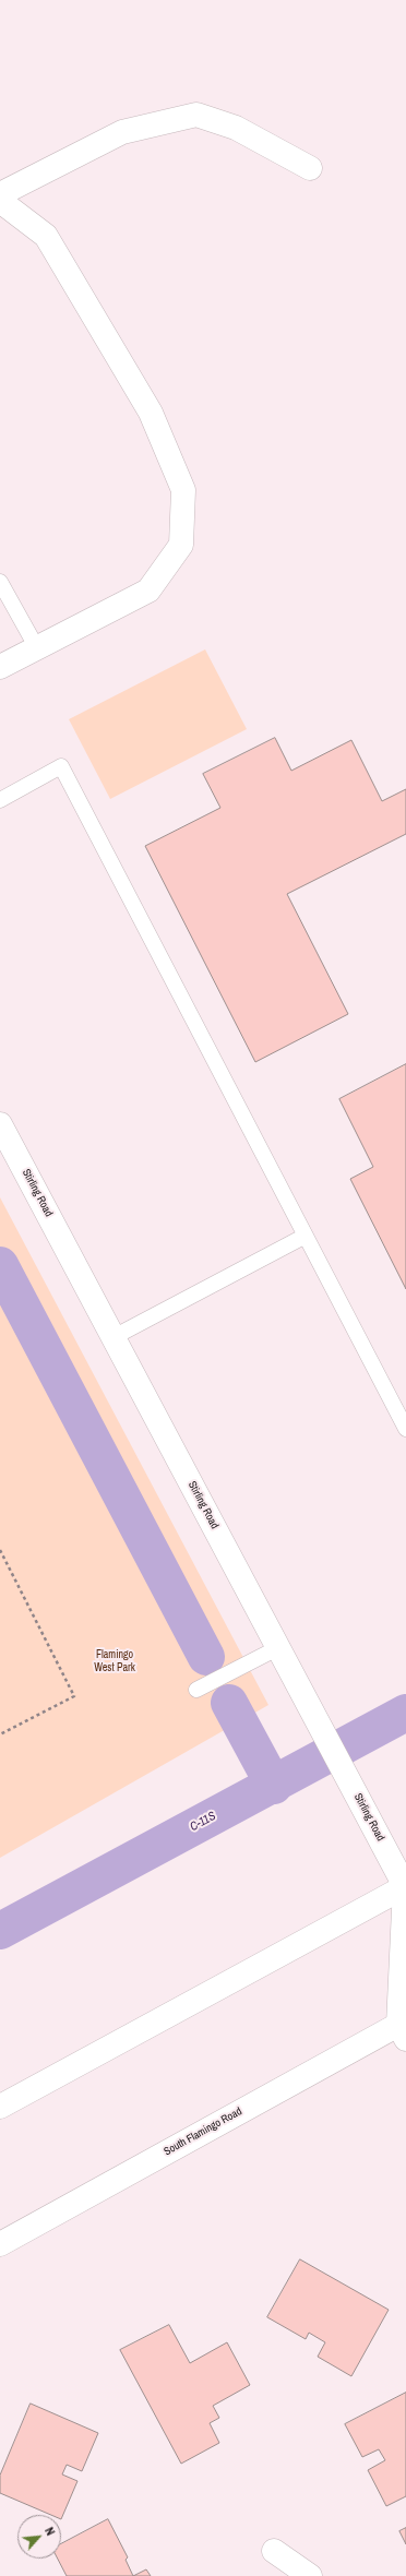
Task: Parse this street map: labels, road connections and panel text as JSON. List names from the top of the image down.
{
  "streets": {
    "main road": ["Stirling Road", "South Flamingo Road"]
  },
  "water": ["C-11S"],
  "parks": ["Flamingo West Park"],
  "north": "top right"
}
